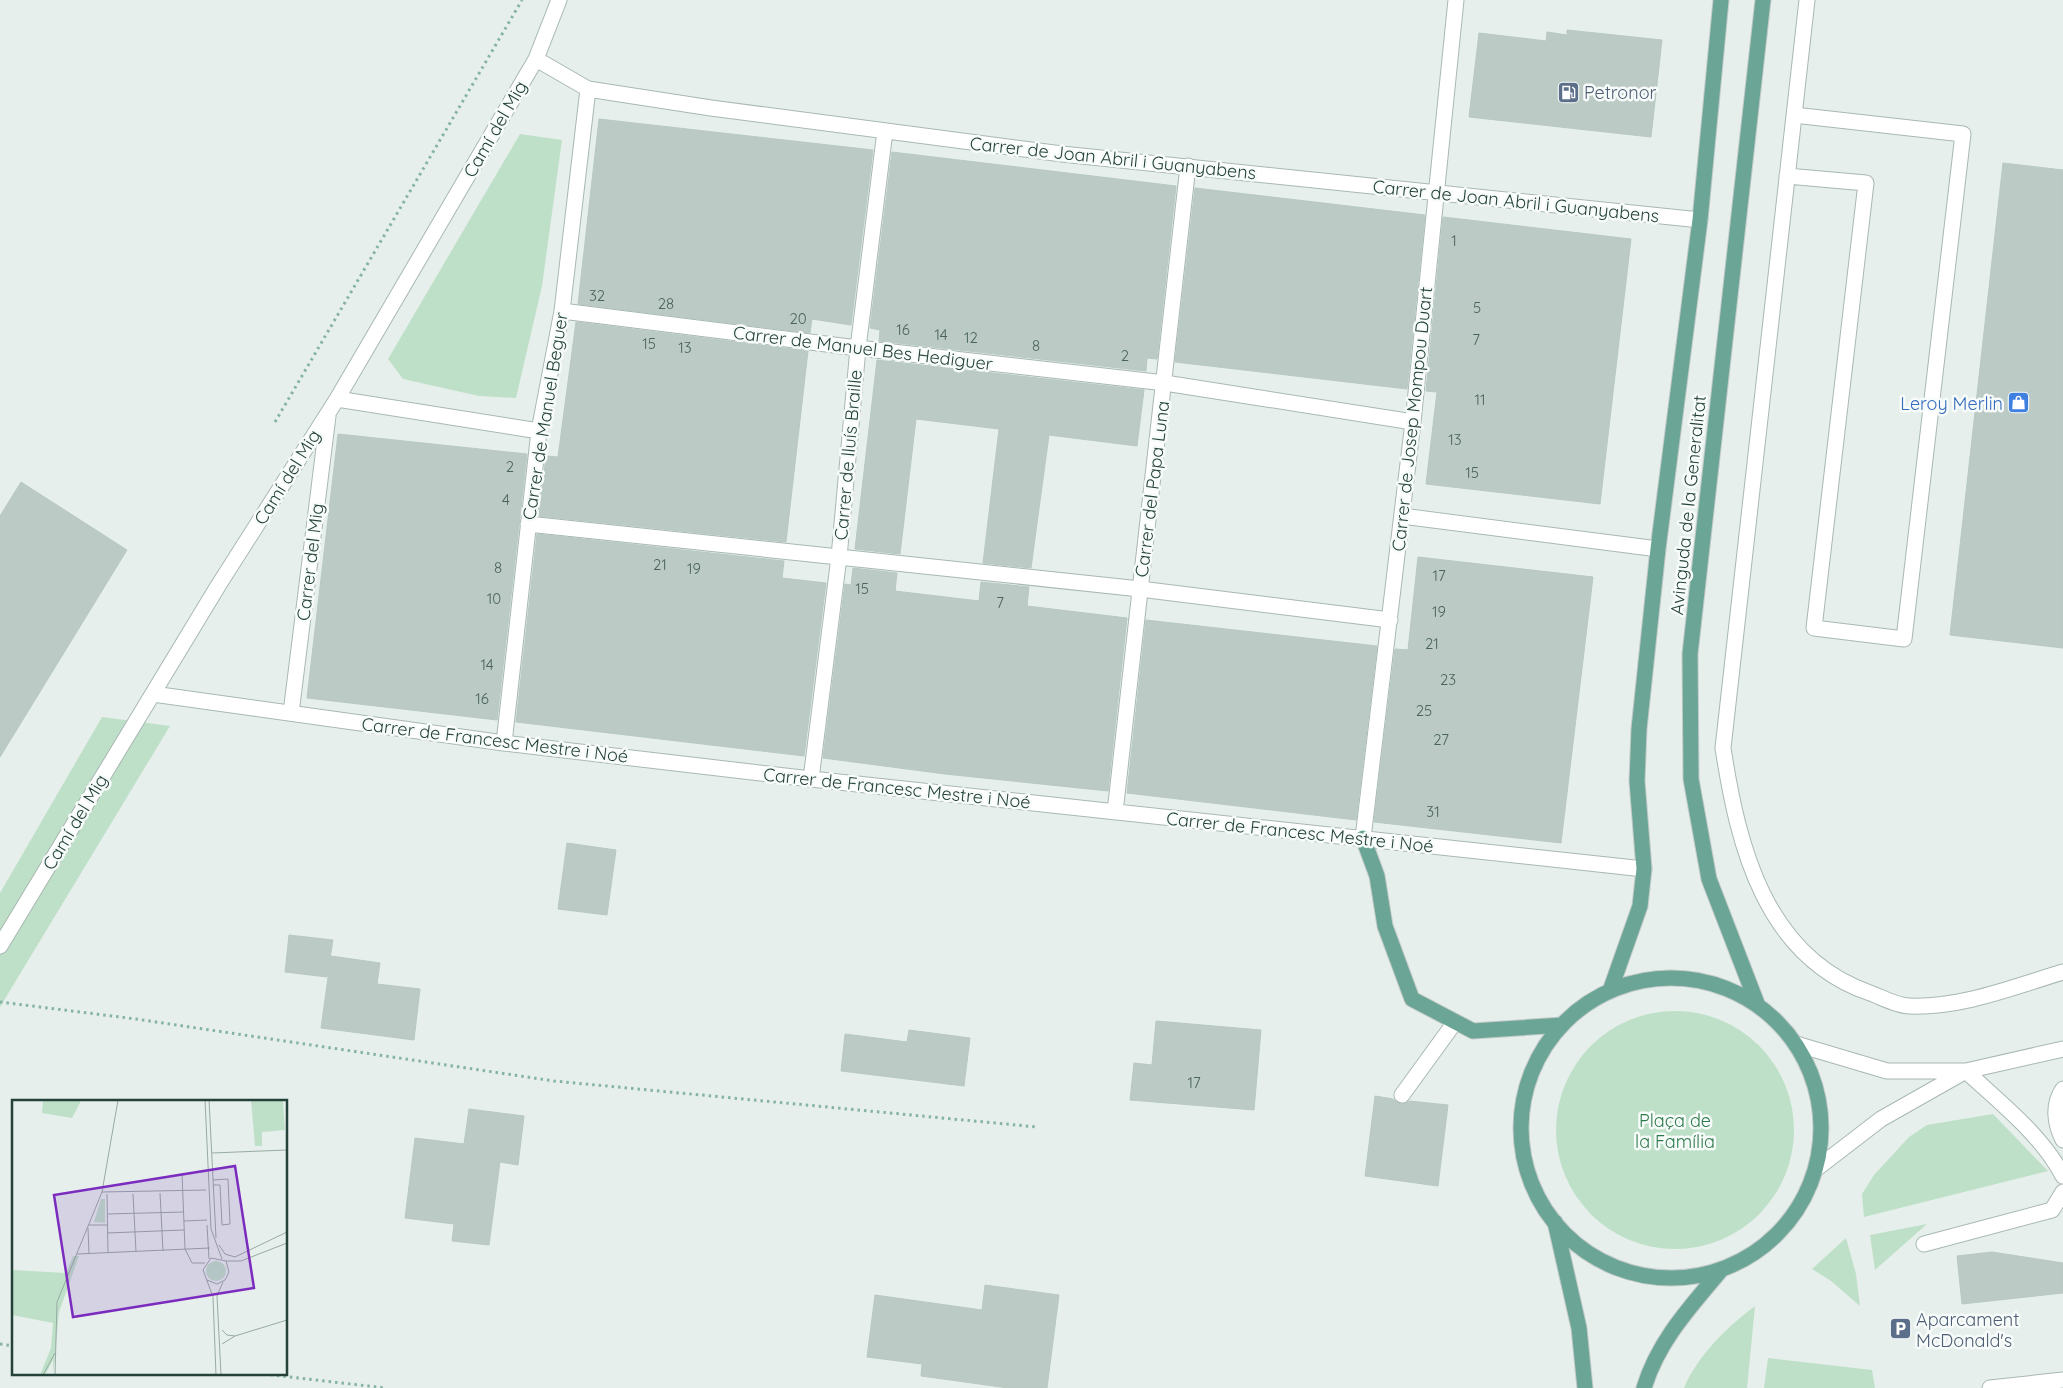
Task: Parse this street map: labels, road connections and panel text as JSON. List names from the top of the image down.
{
  "streets": {
    "main road": ["Avinguda de la Generalitat"],
    "street": [
      "Camí del Mig",
      "Carrer de Joan Abril i Guanyabens",
      "Carrer de Manuel Bes Hediguer",
      "Carrer de Manuel Beguer",
      "Carrer de Josep Mompou Duart",
      "Carrer de lluís Braille",
      "Carrer del Papa Luna",
      "Carrer del Mig",
      "Carrer de Francesc Mestre i Noé"
    ]
  },
  "crossings": [
    ["Camí del Mig", "Carrer de Joan Abril i Guanyabens"],
    ["Camí del Mig", "Carrer del Mig"],
    ["Camí del Mig", "Carrer de Francesc Mestre i Noé"],
    ["Carrer de Joan Abril i Guanyabens", "Carrer de Manuel Beguer"],
    ["Carrer de Joan Abril i Guanyabens", "Carrer de Josep Mompou Duart"],
    ["Carrer de Joan Abril i Guanyabens", "Carrer de lluís Braille"],
    ["Carrer de Joan Abril i Guanyabens", "Carrer del Papa Luna"],
    ["Carrer de Joan Abril i Guanyabens", "Avinguda de la Generalitat"],
    ["Carrer de Manuel Bes Hediguer", "Carrer de Manuel Beguer"],
    ["Carrer de Manuel Bes Hediguer", "Carrer de Josep Mompou Duart"],
    ["Carrer de Manuel Bes Hediguer", "Carrer de lluís Braille"],
    ["Carrer de Manuel Bes Hediguer", "Carrer del Papa Luna"],
    ["Carrer de Manuel Beguer", "Carrer de Francesc Mestre i Noé"],
    ["Carrer de Josep Mompou Duart", "Carrer de Francesc Mestre i Noé"],
    ["Carrer de lluís Braille", "Carrer de Francesc Mestre i Noé"],
    ["Carrer del Papa Luna", "Carrer de Francesc Mestre i Noé"],
    ["Avinguda de la Generalitat", "Carrer de Francesc Mestre i Noé"],
    ["Carrer del Mig", "Carrer de Francesc Mestre i Noé"]
  ],
  "parks": ["Plaça de la Família"],
  "places": {
    "fuel station": ["Petronor"],
    "shop": ["Leroy Merlin"],
    "parking": ["Aparcament McDonald's"]
  },
  "house_numbers": [
    "1",
    "32",
    "28",
    "5",
    "20",
    "16",
    "14",
    "12",
    "7",
    "15",
    "8",
    "13",
    "2",
    "11",
    "13",
    "2",
    "15",
    "4",
    "21",
    "8",
    "19",
    "17",
    "15",
    "10",
    "7",
    "19",
    "21",
    "14",
    "23",
    "16",
    "25",
    "27",
    "31",
    "17"
  ]
}
